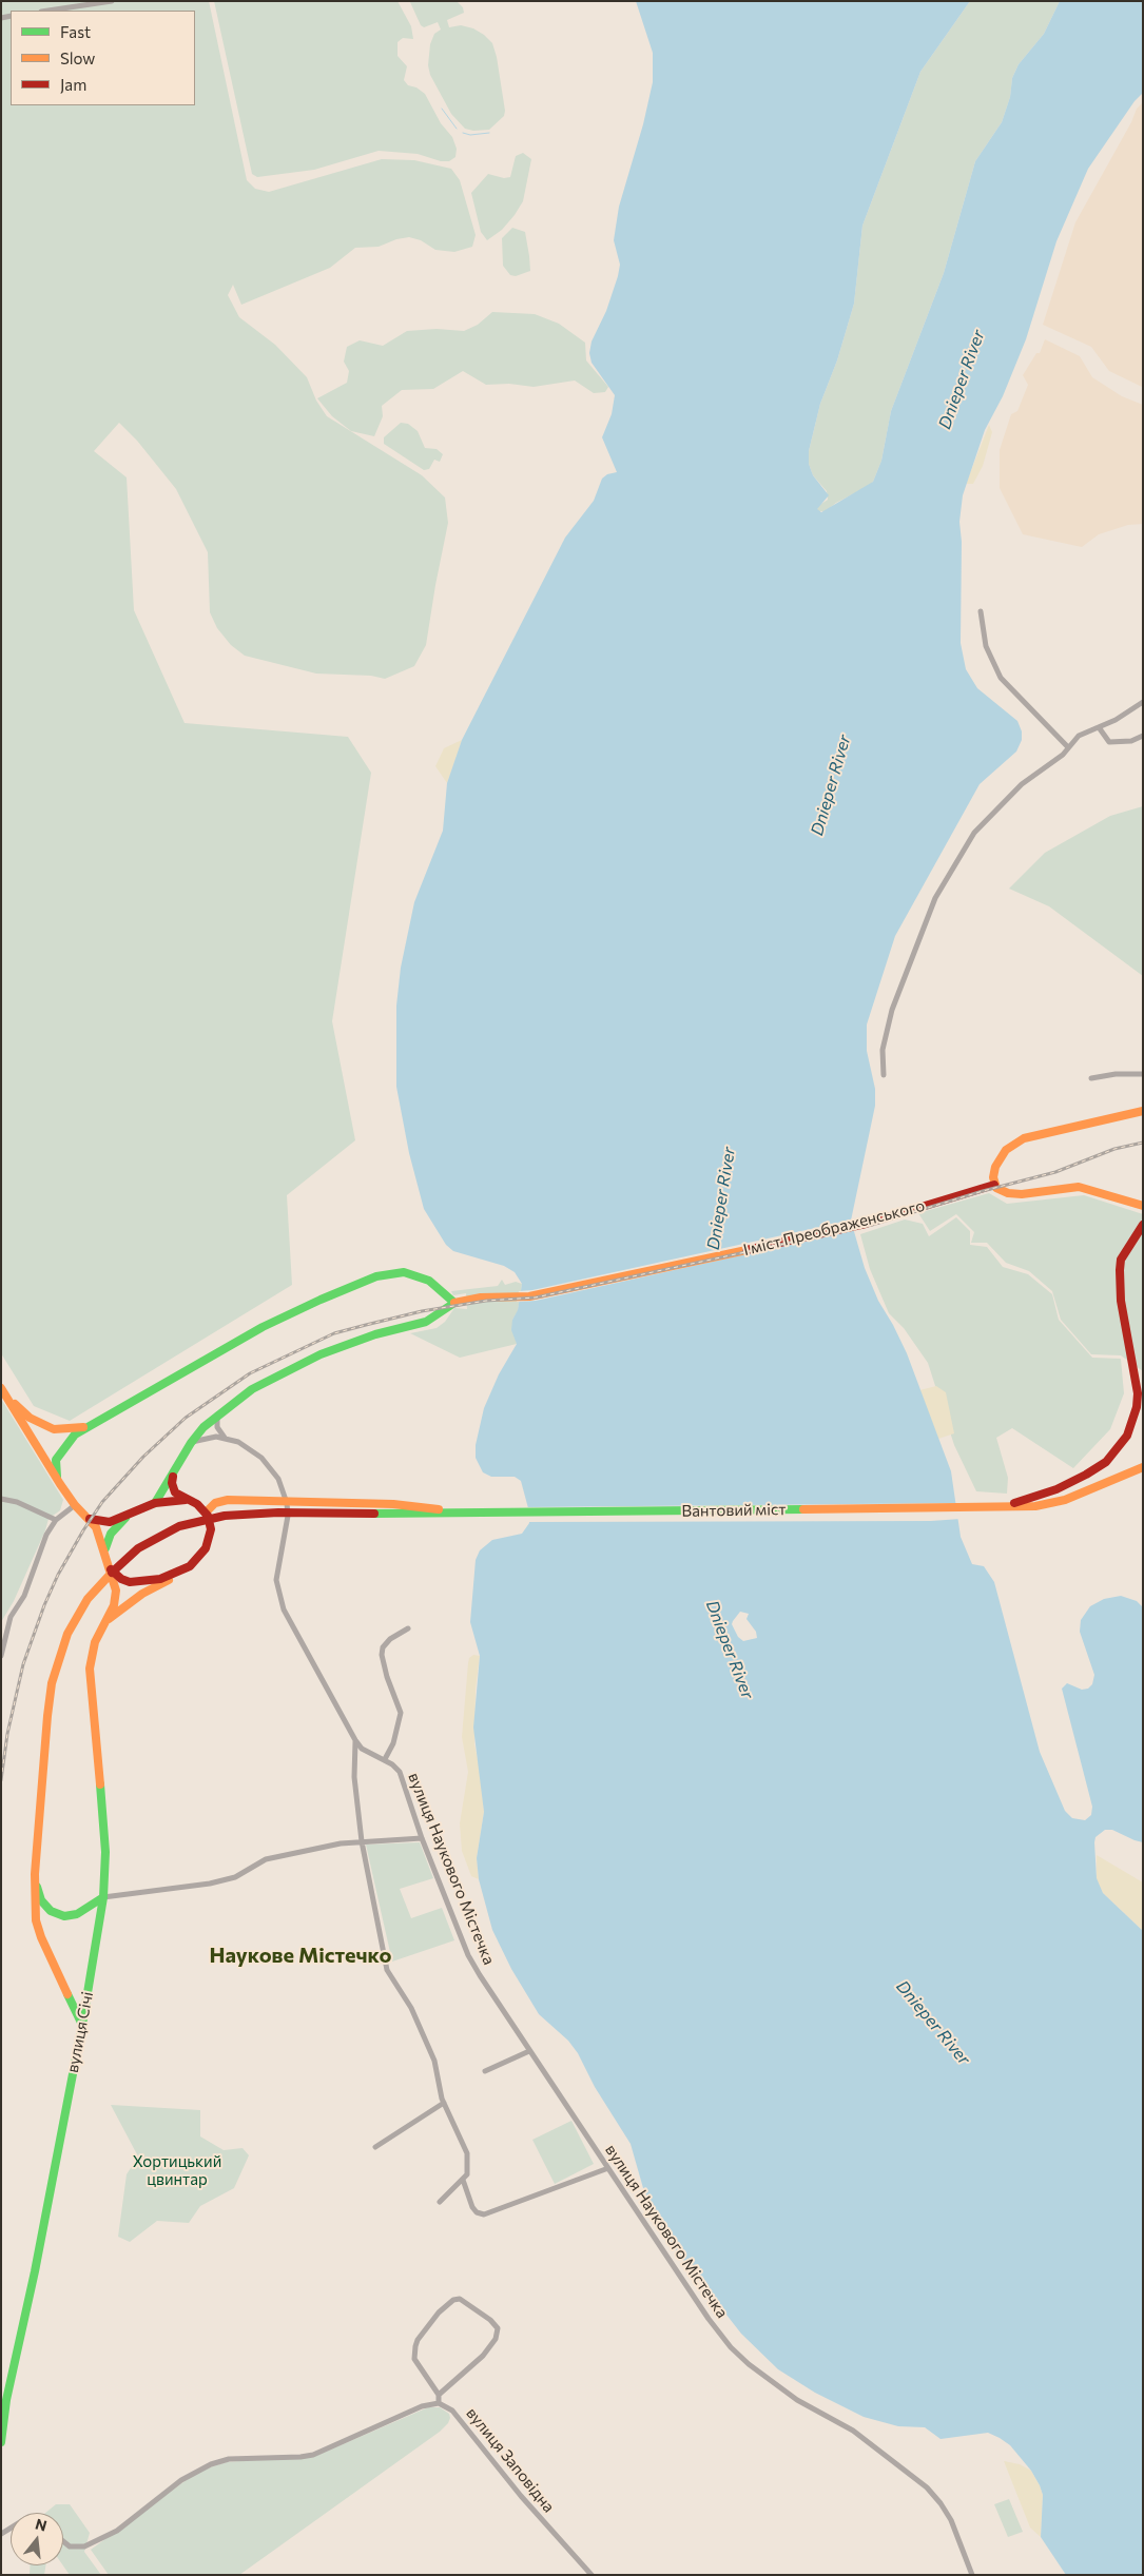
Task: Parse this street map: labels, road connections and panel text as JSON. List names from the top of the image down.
{
  "streets": {
    "main road": ["I міст Преображенського", "Вантовий міст", "вулиця Січі"],
    "street": ["вулиця Наукового Містечка", "вулиця Заповідна"]
  },
  "districts": ["Наукове Містечко"],
  "water": ["Dnieper River"],
  "parks": ["Хортицький цвинтар"],
  "legend": ["Fast", "Slow", "Jam"],
  "north": "top"
}
